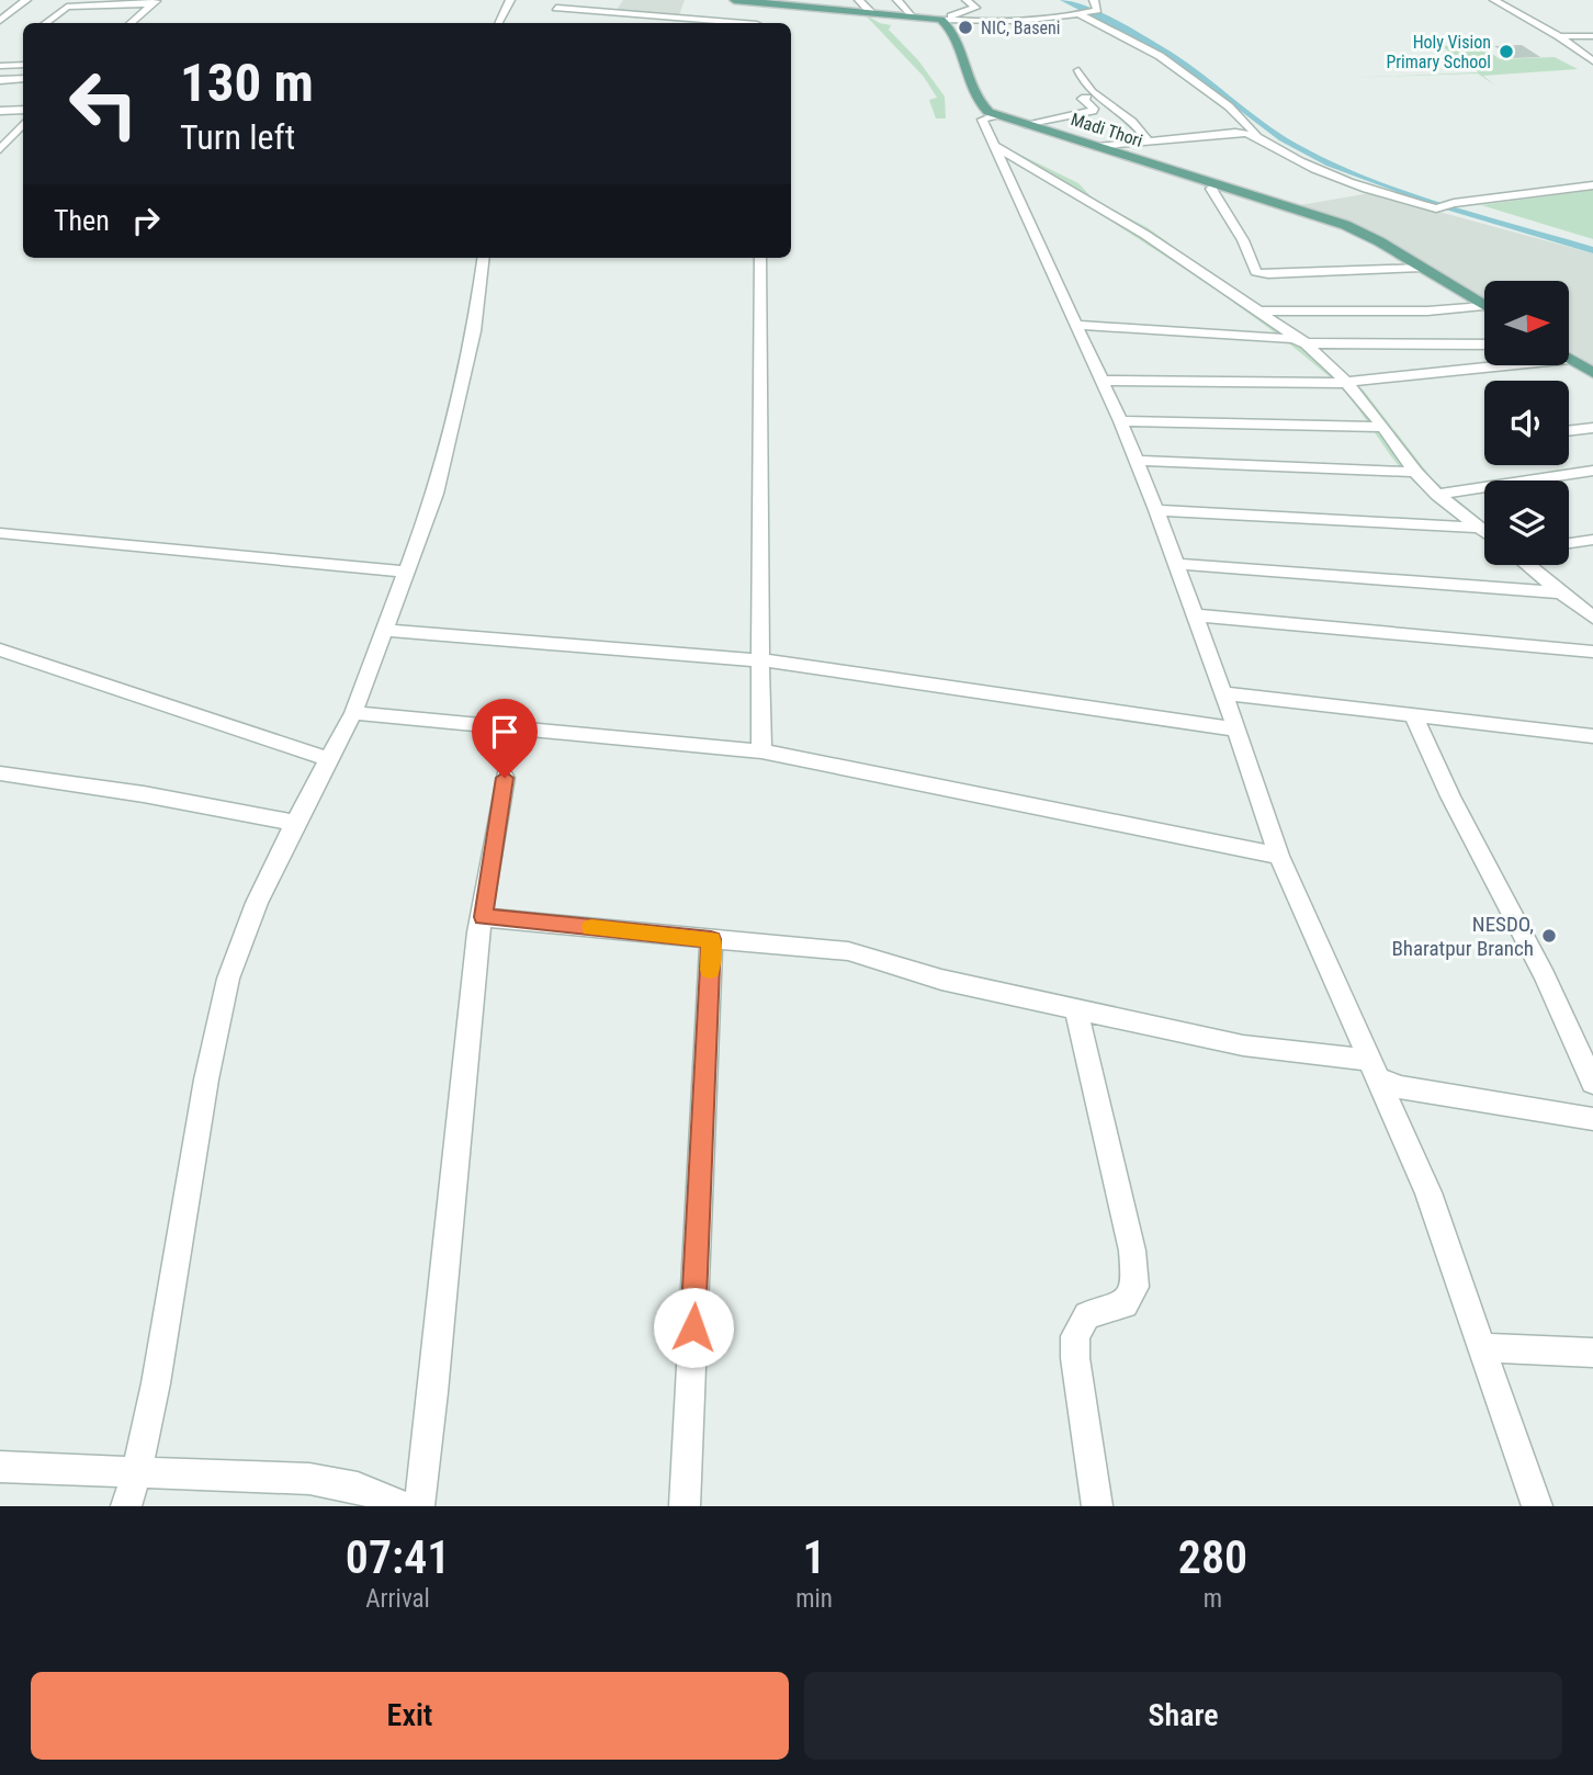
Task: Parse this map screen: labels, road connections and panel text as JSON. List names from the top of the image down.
{
  "streets": {
    "main road": ["Madi Thori"]
  },
  "places": ["NIC, Baseni", "Holy Vision Primary School", "NESDO, Bharatpur Branch"],
  "north": "right",
  "page": {
    "turn": ["130 m", "Turn left"],
    "then": "Then",
    "eta": [
      "07:41",
      "Arrival",
      "1",
      "min",
      "280",
      "m"
    ],
    "buttons": ["Exit", "Share"]
  }
}
